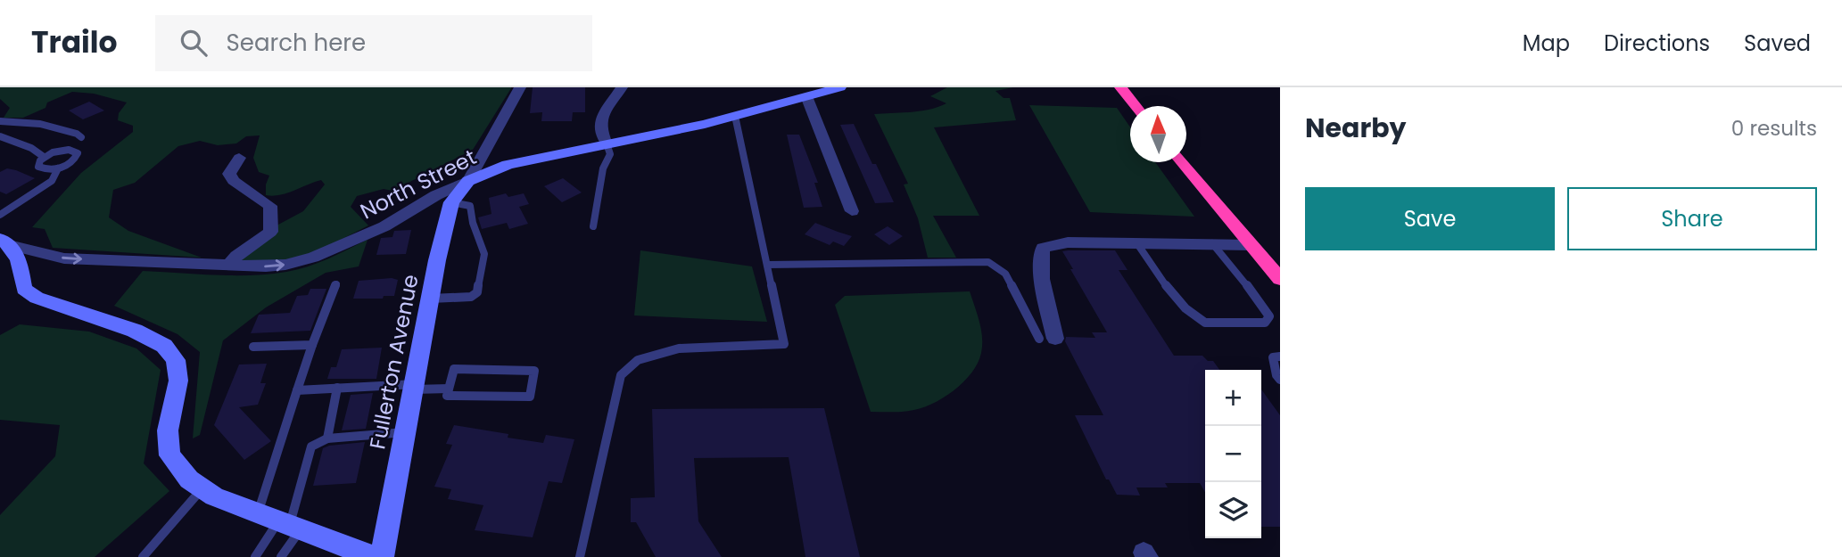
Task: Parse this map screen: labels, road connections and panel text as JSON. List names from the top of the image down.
{
  "streets": {
    "street": ["North Street", "Fullerton Avenue"]
  },
  "crossings": [
    ["North Street", "Fullerton Avenue"]
  ],
  "one_way": ["North Street"],
  "north": "top",
  "page": {
    "header": "Trailo",
    "search": "Search here",
    "nav": ["Map", "Directions", "Saved"],
    "heading": ["Nearby", "0 results"],
    "buttons": ["Save", "Share"],
    "map_buttons": ["+", "−"]
  }
}
